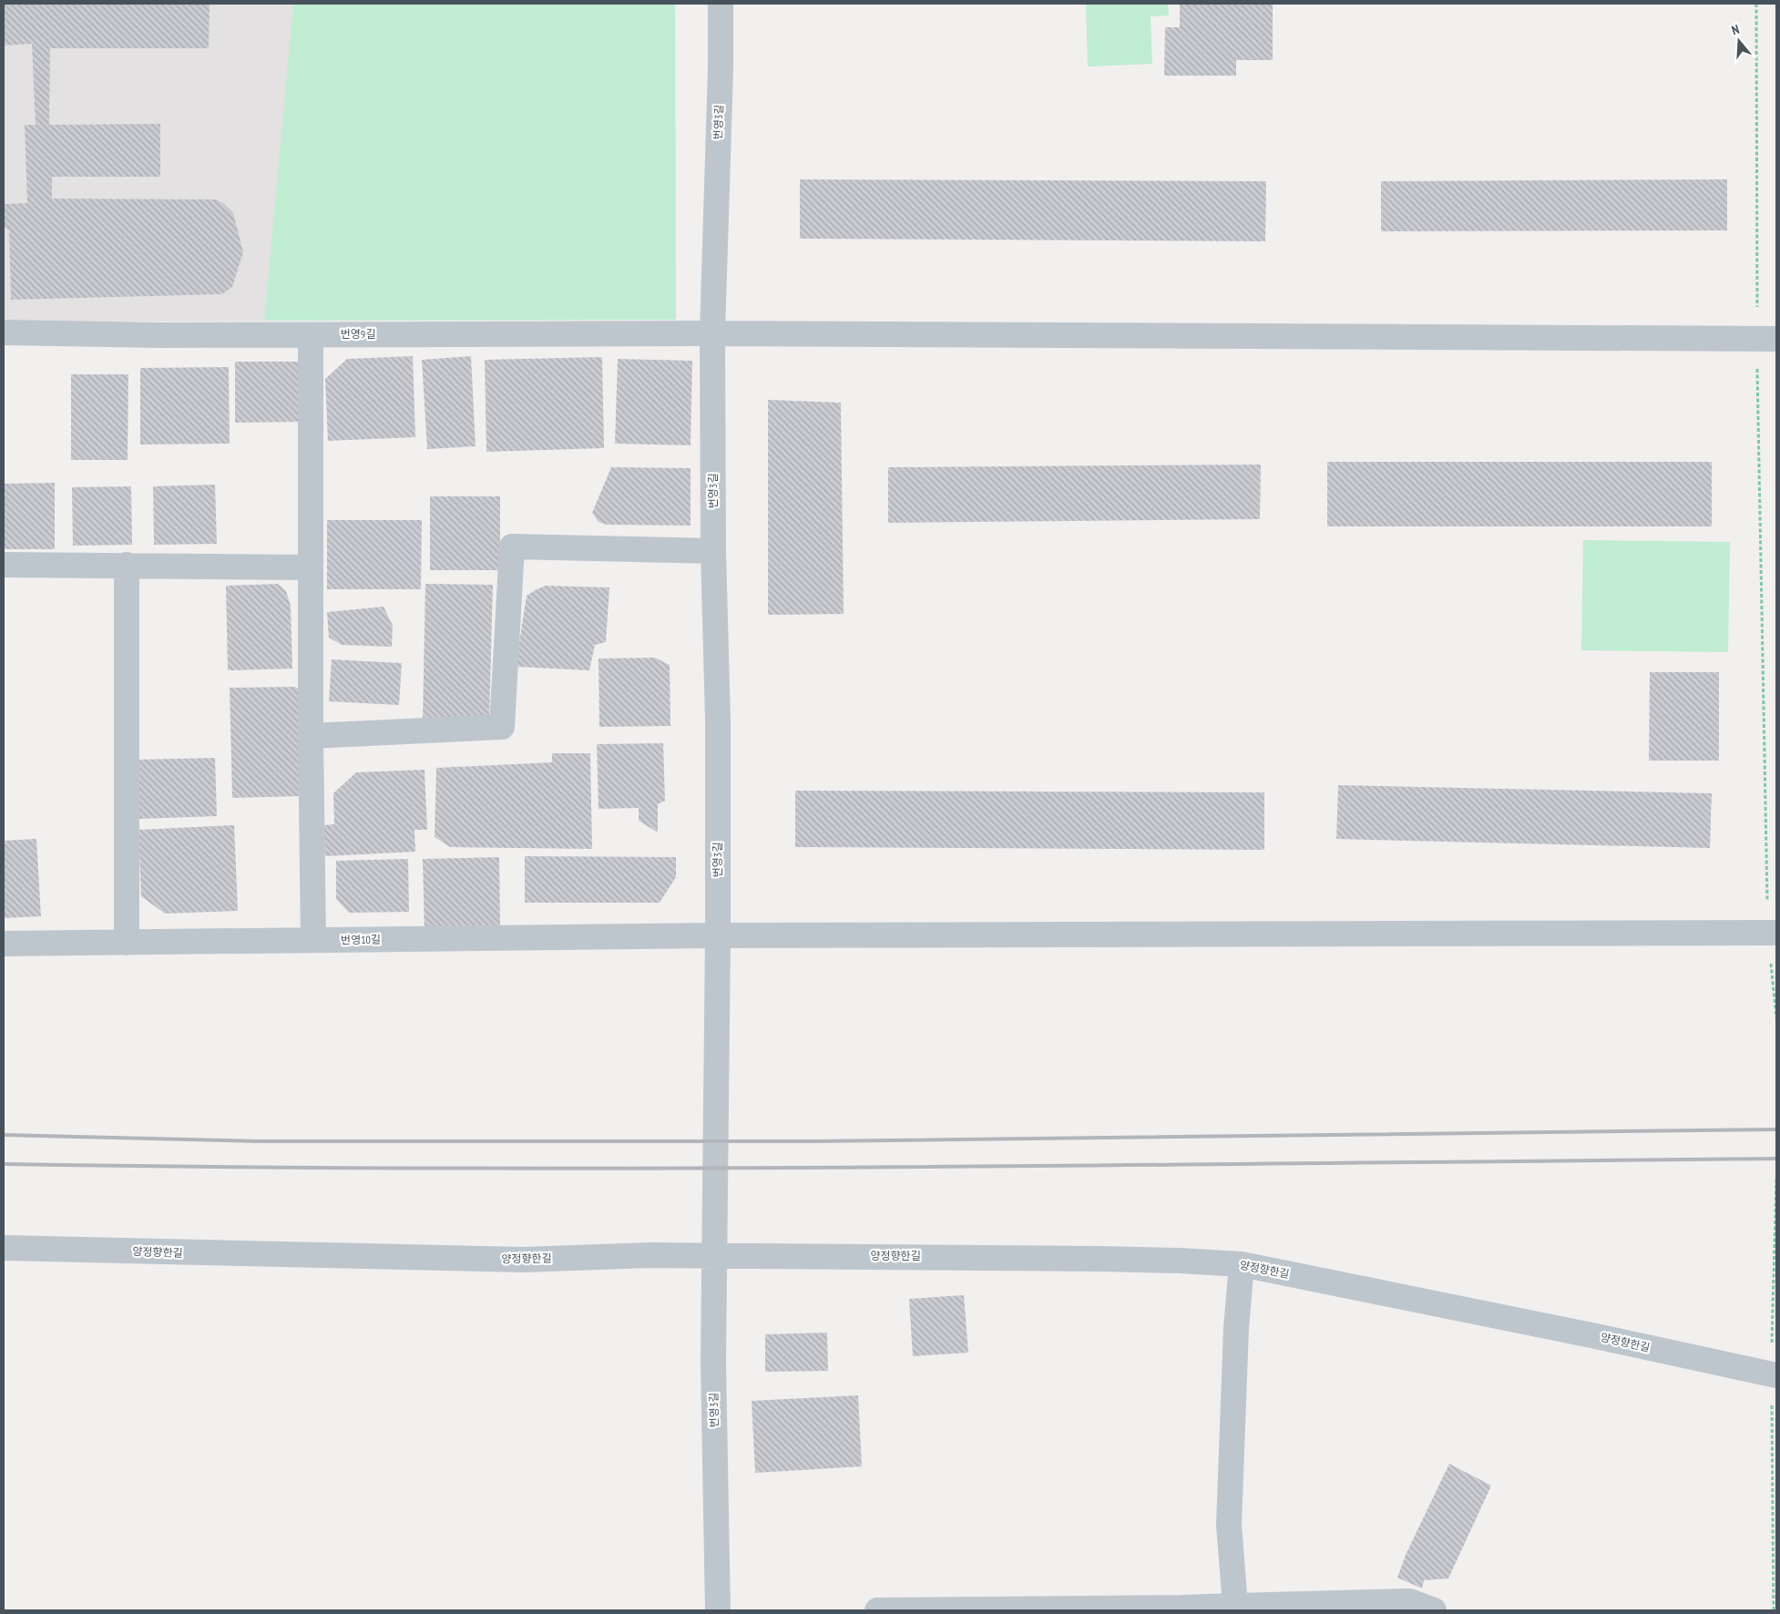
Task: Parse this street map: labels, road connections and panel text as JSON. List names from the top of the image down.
{
  "streets": {
    "street": [
      "번영3길",
      "번영9길",
      "번영10길",
      "양정향한길"
    ]
  },
  "crossings": [
    ["번영3길", "번영9길"],
    ["번영3길", "번영10길"],
    ["번영3길", "양정향한길"]
  ],
  "north": "top"
}
